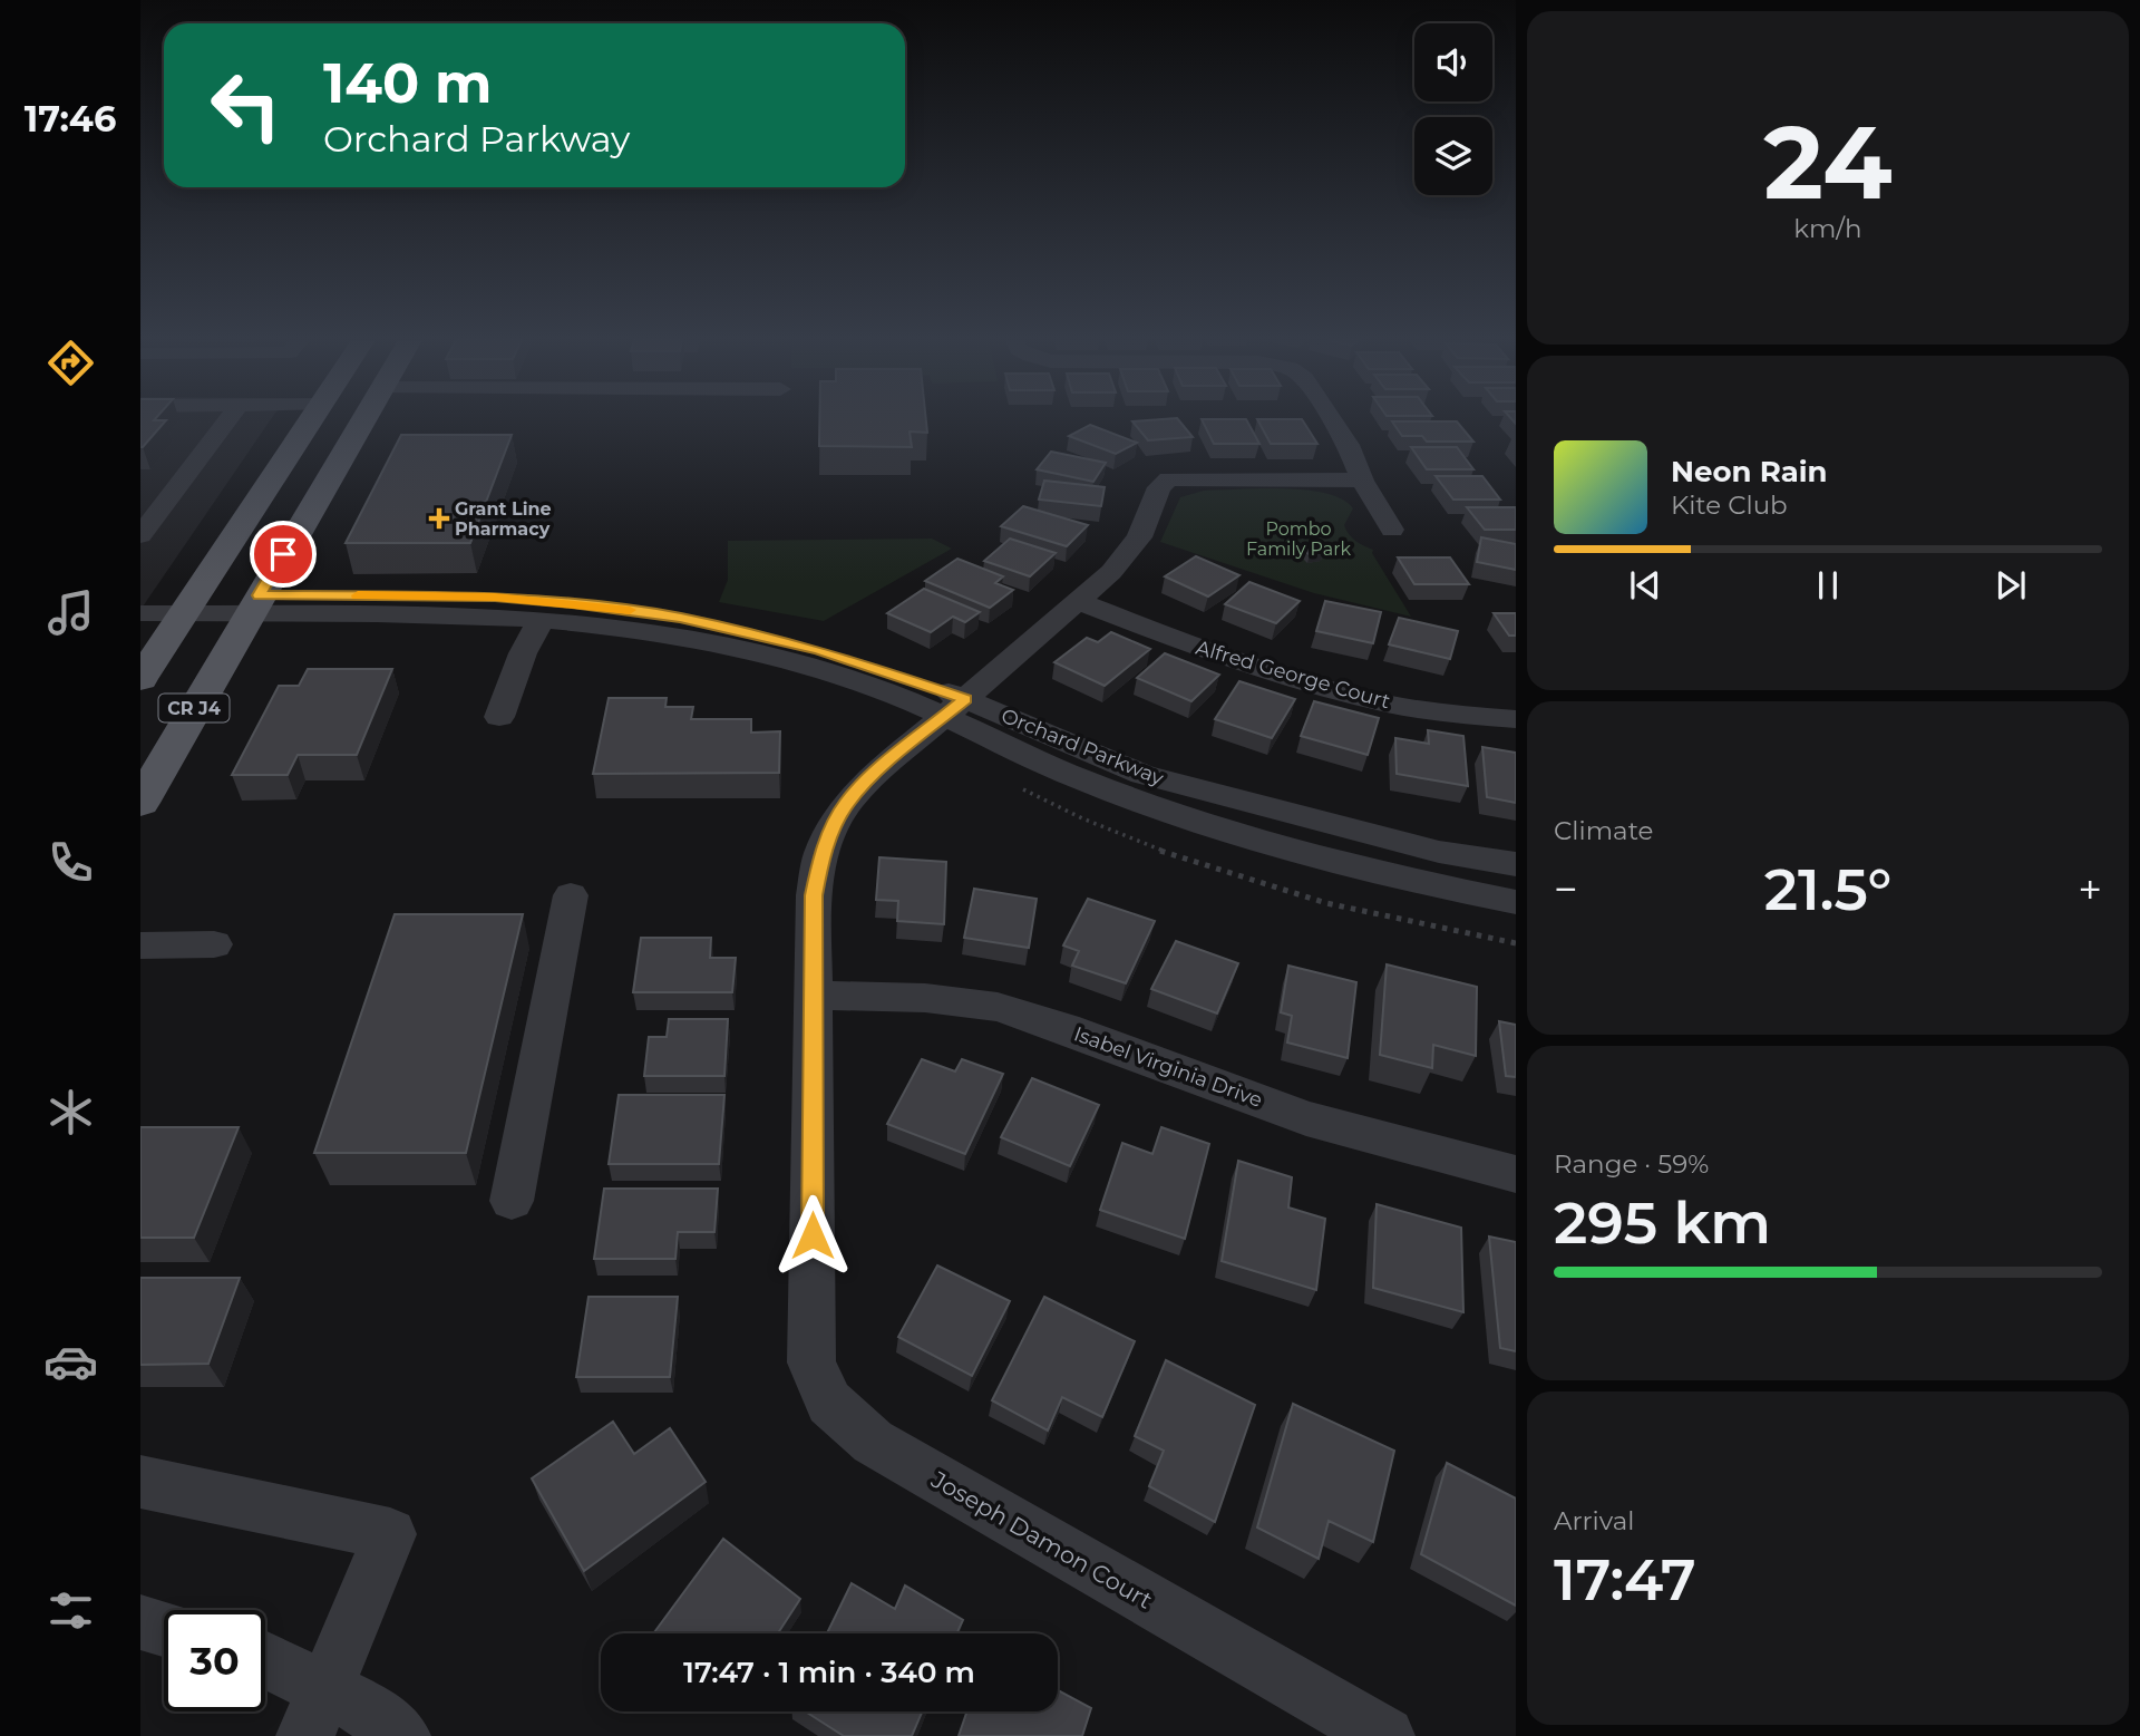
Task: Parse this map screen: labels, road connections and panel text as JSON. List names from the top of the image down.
{
  "streets": {
    "main road": ["CR J4"],
    "street": [
      "Alfred George Court",
      "Orchard Parkway",
      "Isabel Virginia Drive",
      "Joseph Damon Court"
    ]
  },
  "crossings": [
    ["Alfred George Court", "Joseph Damon Court"],
    ["CR J4", "Orchard Parkway"],
    ["Orchard Parkway", "Joseph Damon Court"],
    ["Isabel Virginia Drive", "Joseph Damon Court"]
  ],
  "parks": ["Pombo Family Park"],
  "places": {
    "health": ["Grant Line Pharmacy"]
  },
  "page": {
    "tabs": "17:46",
    "tile": [
      ["24", "km/h"],
      "Climate",
      ["Range · 59%", "295 km"],
      ["Arrival", "17:47"]
    ],
    "turn": ["140 m", "Orchard Parkway"],
    "song": ["Neon Rain", "Kite Club"],
    "heat": ["−", "21.5°", "+"],
    "limit": "30",
    "trip": "17:47 · 1 min · 340 m"
  }
}
